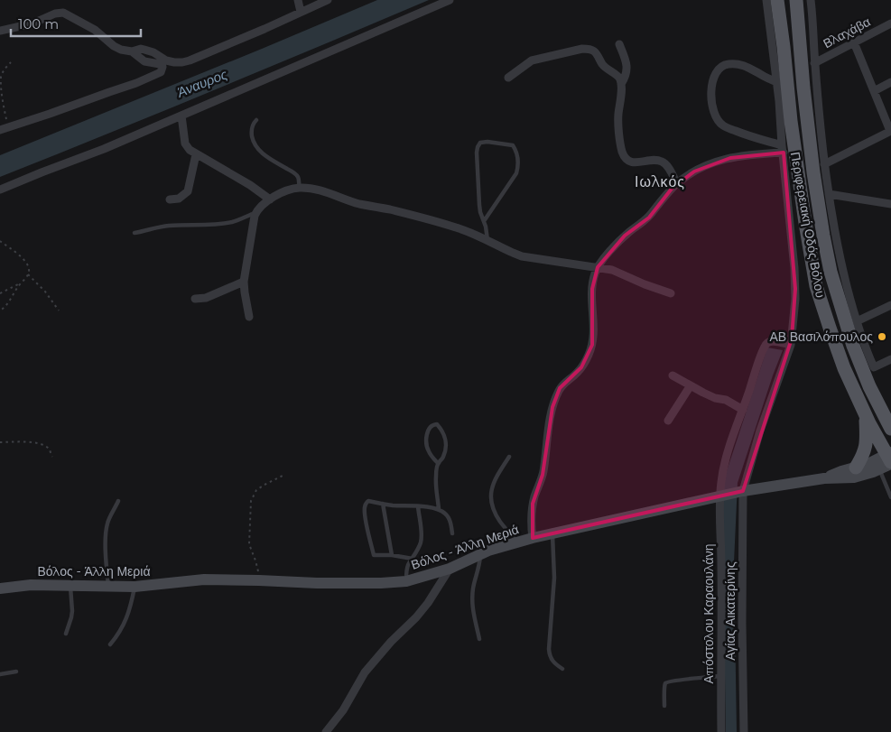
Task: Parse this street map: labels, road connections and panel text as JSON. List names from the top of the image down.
{
  "streets": {
    "main road": ["Περιφερειακή Οδός Βόλου", "Βόλος - Άλλη Μεριά"],
    "street": ["Βλαχάβα", "Αγίας Αικατερίνης", "Απόστολου Καραουλάνη"]
  },
  "crossings": [
    ["Περιφερειακή Οδός Βόλου", "Βόλος - Άλλη Μεριά"],
    ["Βόλος - Άλλη Μεριά", "Αγίας Αικατερίνης"],
    ["Βόλος - Άλλη Μεριά", "Απόστολου Καραουλάνη"],
    ["Αγίας Αικατερίνης", "Απόστολου Καραουλάνη"]
  ],
  "districts": ["Ιωλκός"],
  "water": ["Άναυρος"],
  "places": ["ΑΒ Βασιλόπουλος"],
  "scale_bar": "100 m"
}
